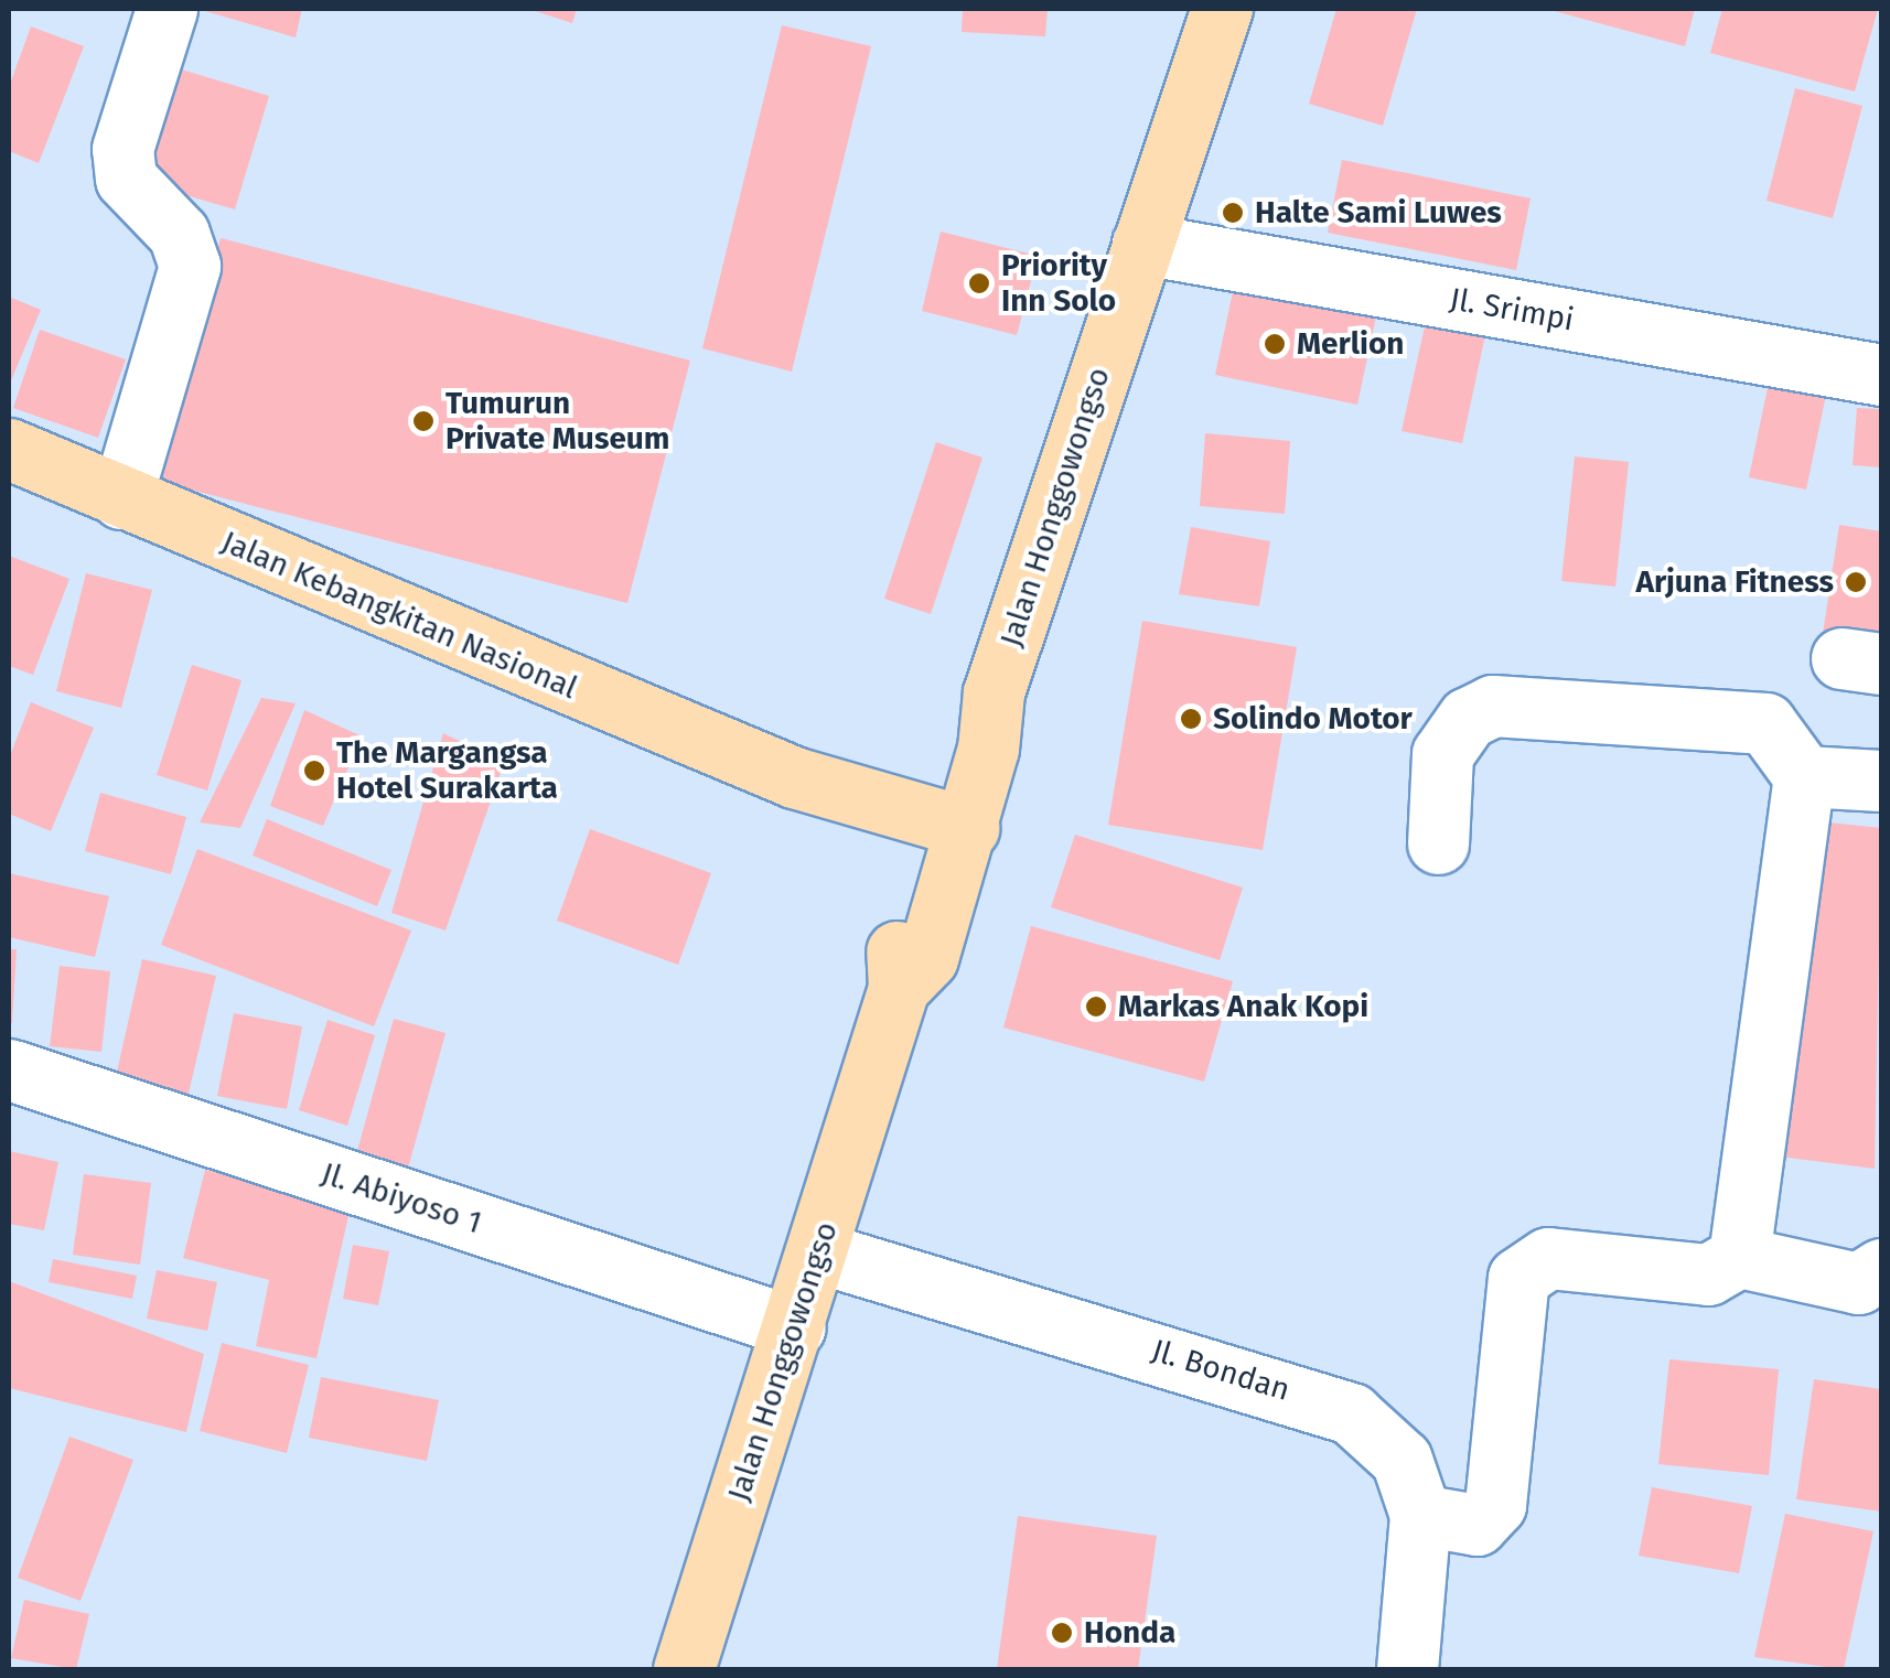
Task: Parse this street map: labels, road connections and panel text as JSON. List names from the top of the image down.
{
  "streets": {
    "main road": ["Jalan Honggowongso", "Jalan Kebangkitan Nasional"],
    "street": ["Jl. Srimpi", "Jl. Abiyoso 1", "Jl. Bondan"]
  },
  "crossings": [
    ["Jl. Srimpi", "Jalan Honggowongso"],
    ["Jalan Honggowongso", "Jalan Kebangkitan Nasional"],
    ["Jalan Honggowongso", "Jl. Abiyoso 1"],
    ["Jalan Honggowongso", "Jl. Bondan"]
  ],
  "places": [
    "Halte Sami Luwes",
    "Priority Inn Solo",
    "Merlion",
    "Tumurun Private Museum",
    "Arjuna Fitness",
    "Solindo Motor",
    "The Margangsa Hotel Surakarta",
    "Markas Anak Kopi",
    "Honda"
  ]
}
